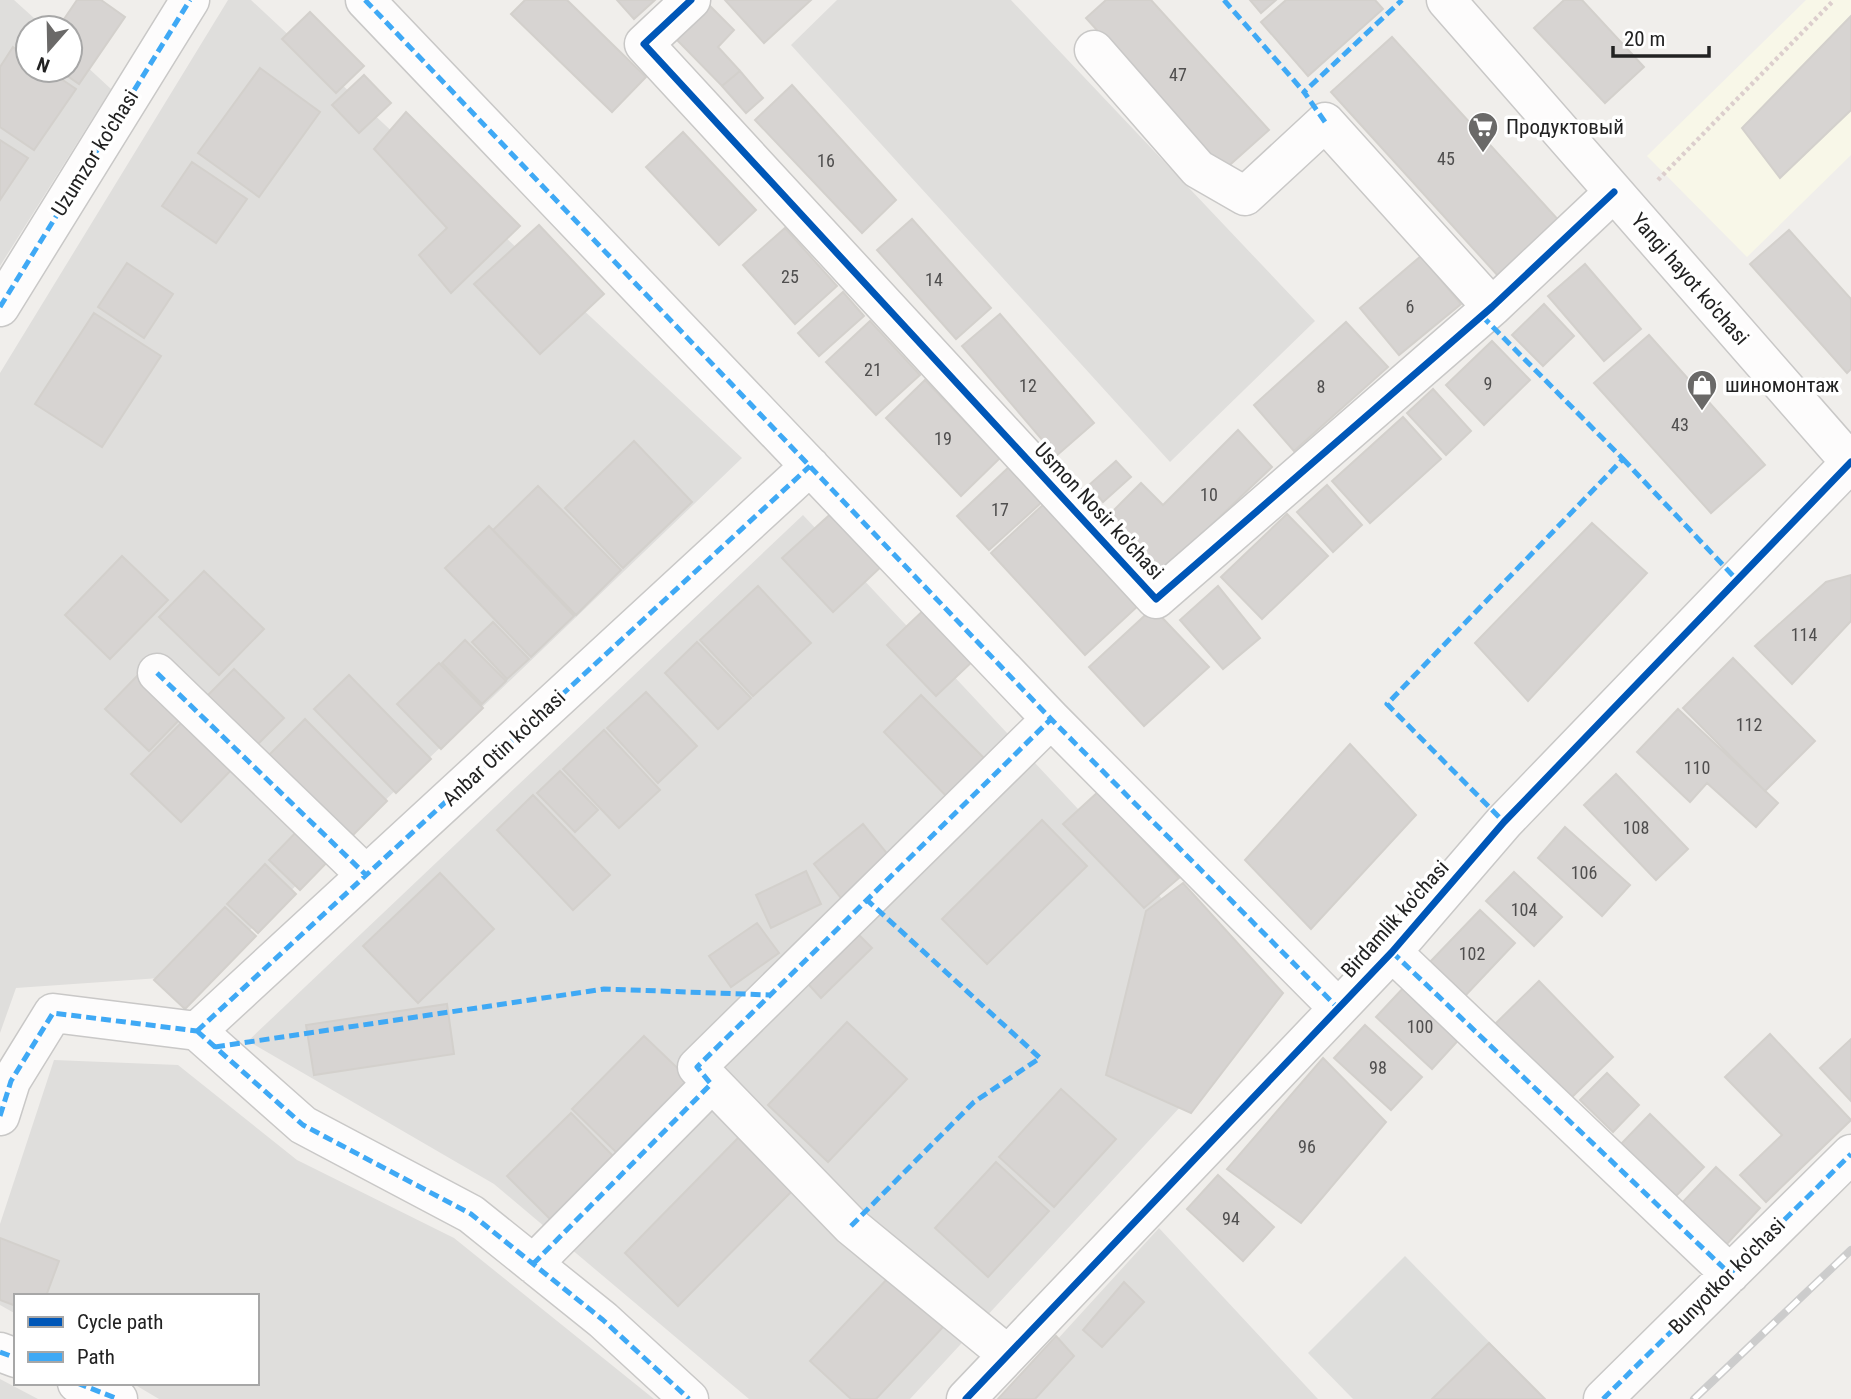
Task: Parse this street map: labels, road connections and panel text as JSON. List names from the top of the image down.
{
  "streets": {
    "street": [
      "Uzumzor ko'chasi",
      "Yangi hayot ko'chasi",
      "Usmon Nosir ko'chasi",
      "Anbar Otin ko'chasi",
      "Birdamlik ko'chasi",
      "Bunyotkor ko'chasi"
    ]
  },
  "crossings": [
    ["Yangi hayot ko'chasi", "Usmon Nosir ko'chasi"],
    ["Yangi hayot ko'chasi", "Birdamlik ko'chasi"]
  ],
  "places": {
    "supermarket": ["Продуктовый"],
    "shop": ["шиномонтаж"]
  },
  "house_numbers": [
    "47",
    "45",
    "16",
    "25",
    "14",
    "6",
    "21",
    "9",
    "12",
    "8",
    "43",
    "19",
    "10",
    "17",
    "114",
    "112",
    "110",
    "108",
    "106",
    "104",
    "102",
    "100",
    "98",
    "96",
    "94"
  ],
  "legend": ["Cycle path", "Path"],
  "scale_bar": "20 m",
  "north": "bottom"
}
